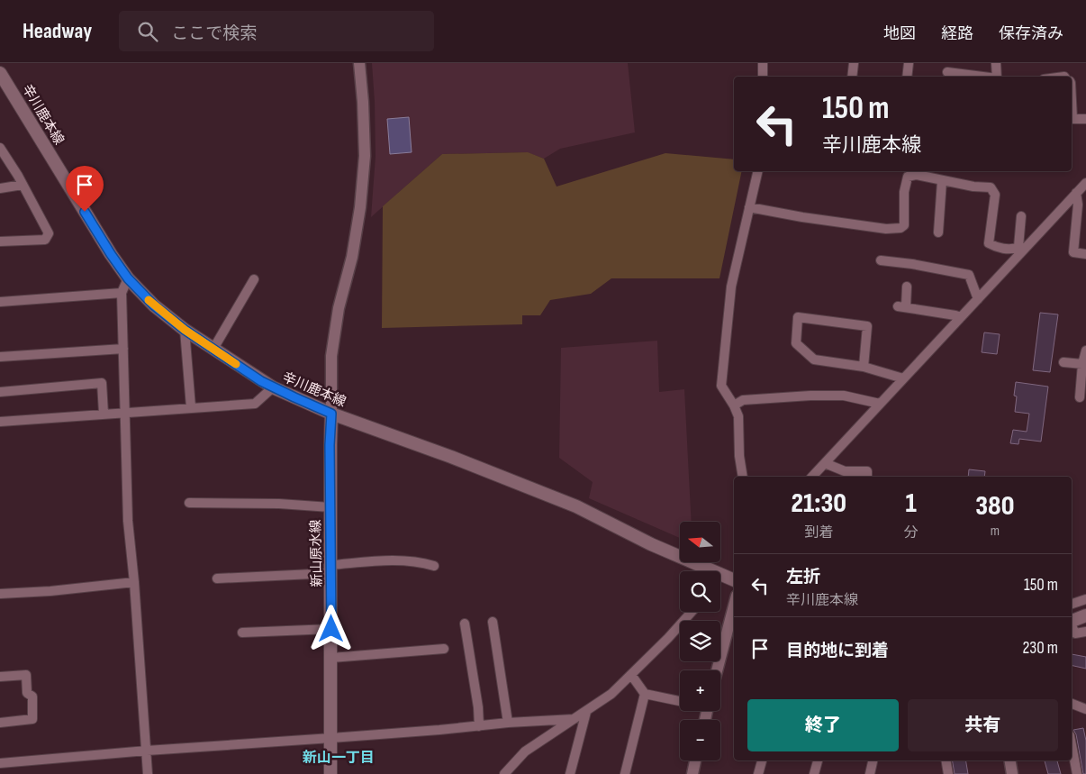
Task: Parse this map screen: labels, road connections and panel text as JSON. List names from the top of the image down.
{
  "streets": {
    "main road": ["辛川鹿本線", "新山原水線"]
  },
  "crossings": [
    ["辛川鹿本線", "新山原水線"]
  ],
  "districts": ["新山一丁目"],
  "north": "left",
  "page": {
    "header": "Headway",
    "search": "ここで検索",
    "nav": ["地図", "経路", "保存済み"],
    "turn": ["150 m", "辛川鹿本線"],
    "eta": [
      "21:30",
      "到着",
      "1",
      "分",
      "380",
      "m"
    ],
    "map_buttons": ["+", "−"],
    "list": [
      {
        "name": "左折",
        "note": "辛川鹿本線",
        "value": "150 m"
      },
      {
        "name": "目的地に到着",
        "value": "230 m"
      }
    ],
    "buttons": ["終了", "共有"]
  }
}
